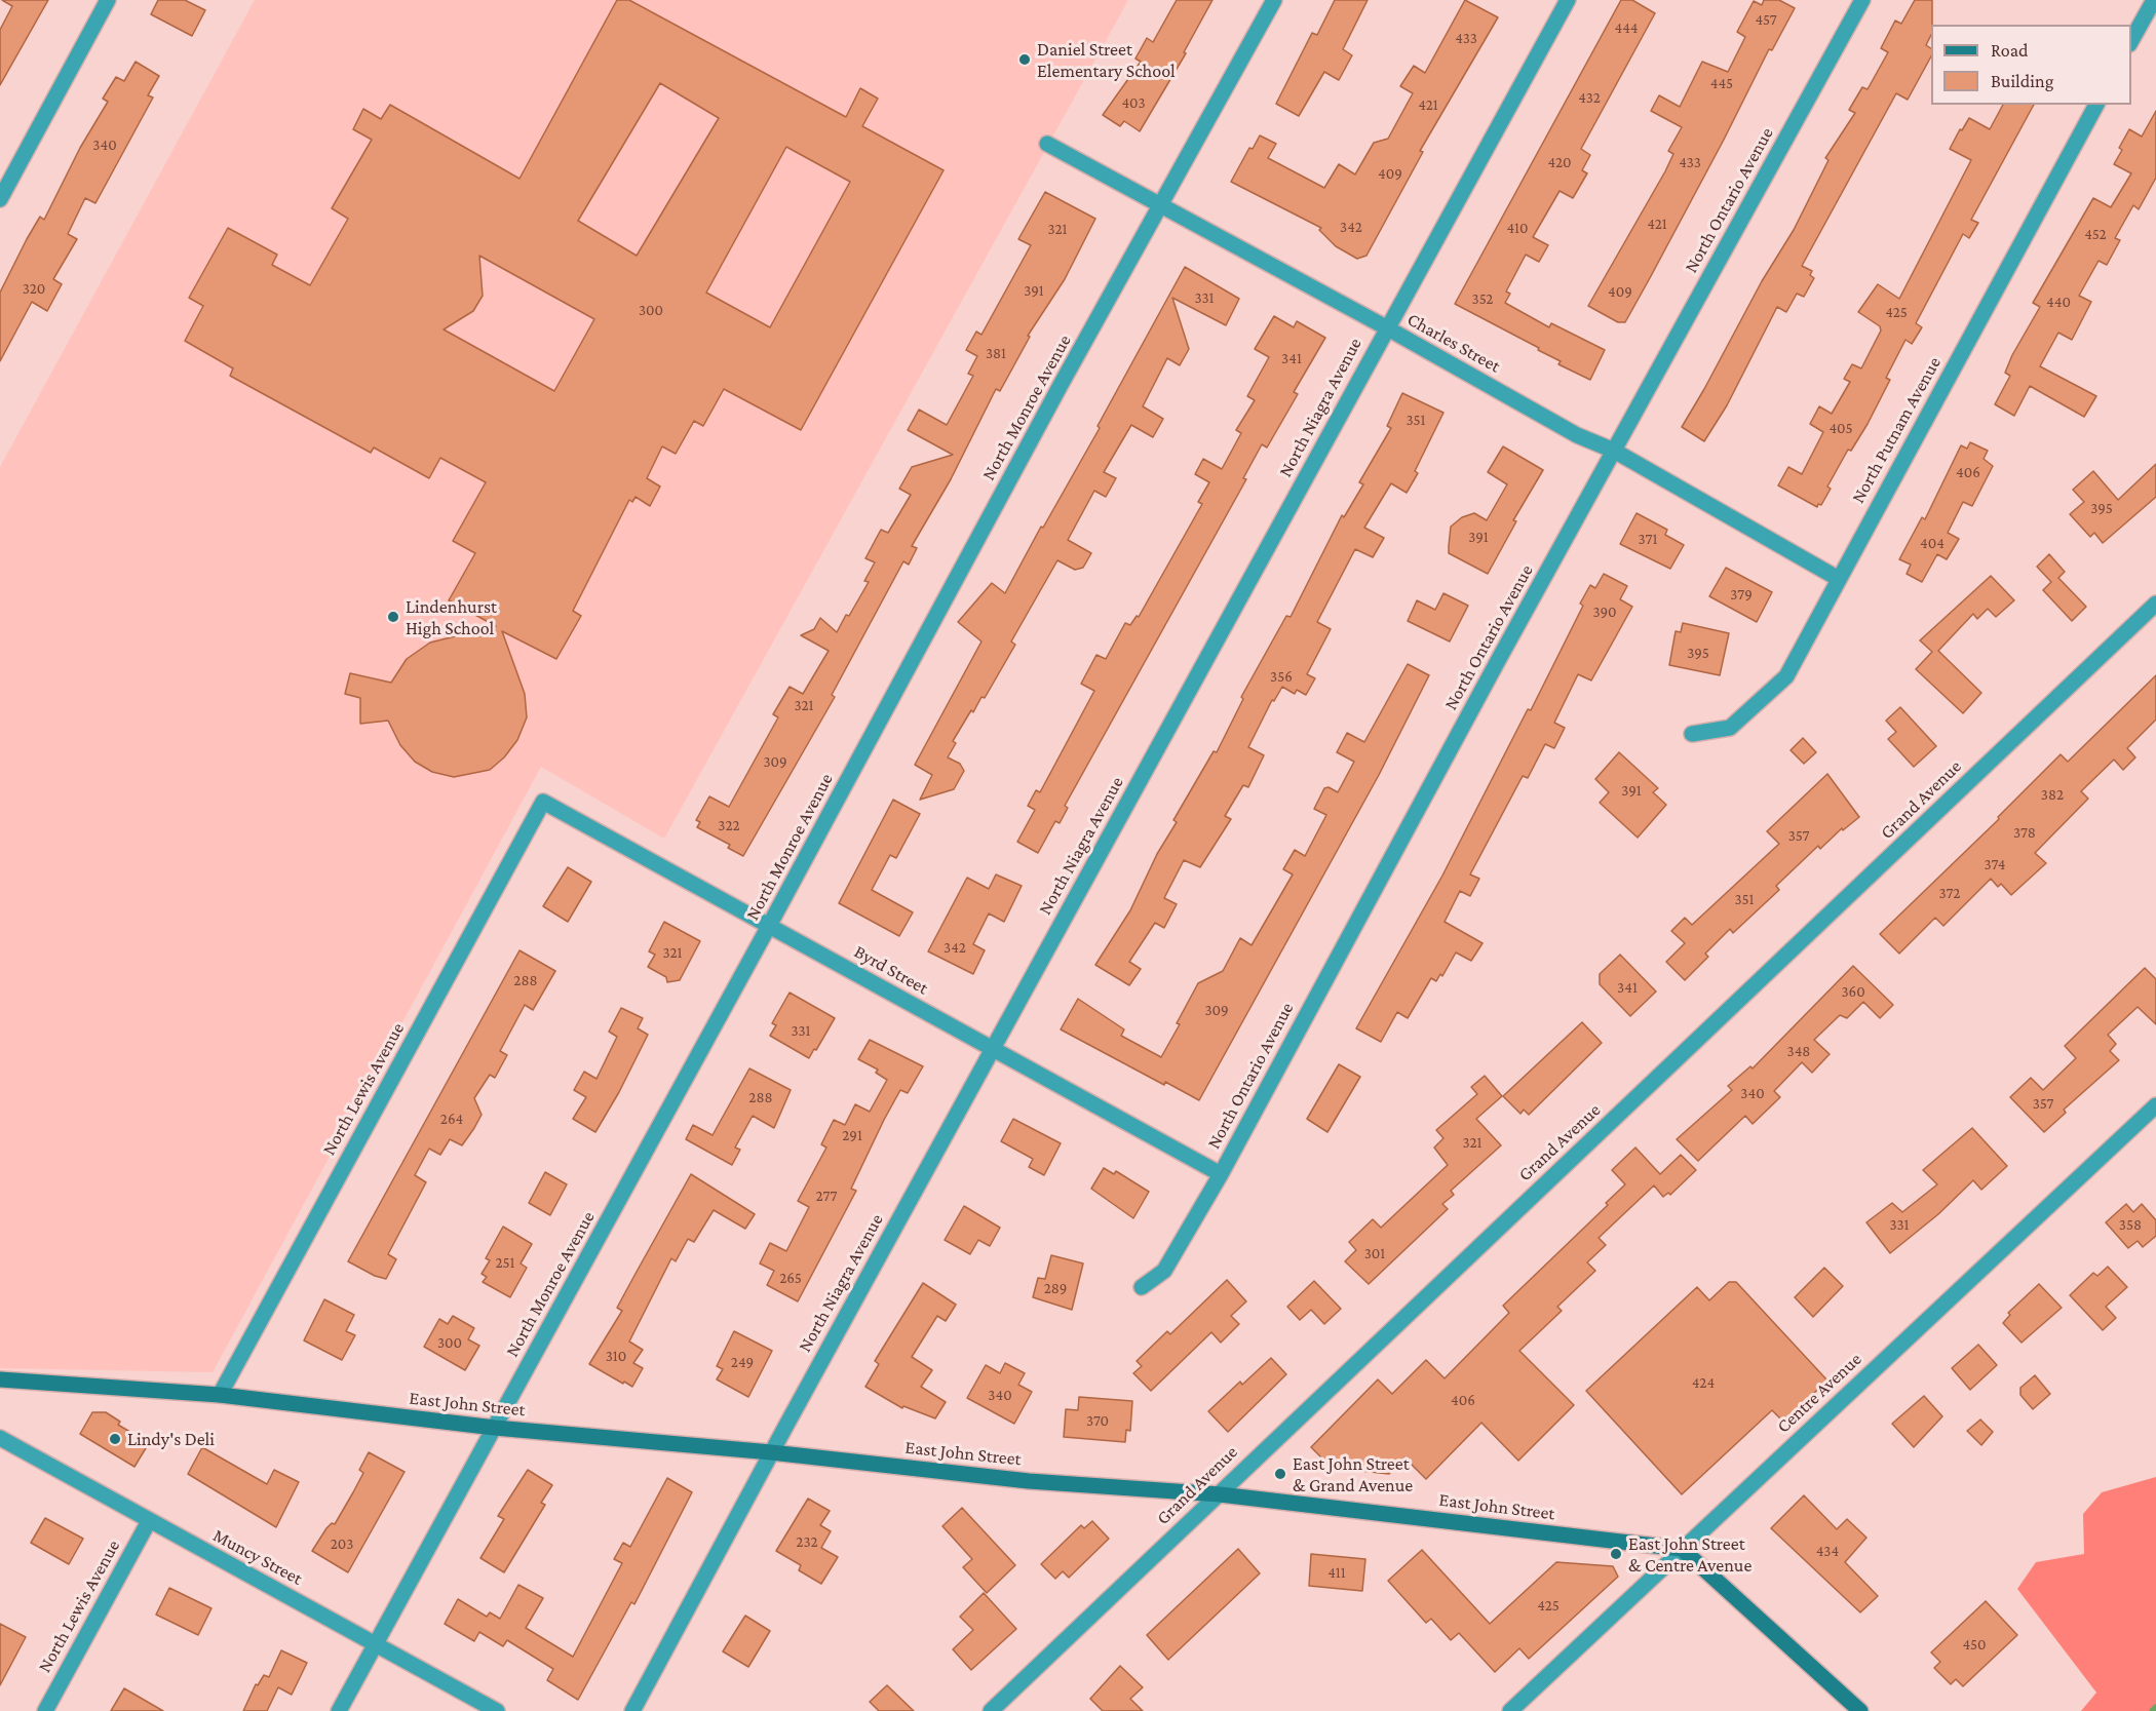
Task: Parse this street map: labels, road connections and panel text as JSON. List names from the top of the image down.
{
  "streets": {
    "street": [
      "North Ontario Avenue",
      "Charles Street",
      "North Monroe Avenue",
      "North Niagra Avenue",
      "North Putnam Avenue",
      "Grand Avenue",
      "Byrd Street",
      "North Lewis Avenue",
      "Centre Avenue",
      "East John Street",
      "Muncy Street"
    ]
  },
  "crossings": [
    ["North Ontario Avenue", "Charles Street"],
    ["North Ontario Avenue", "Byrd Street"],
    ["Charles Street", "North Monroe Avenue"],
    ["Charles Street", "North Niagra Avenue"],
    ["Charles Street", "North Putnam Avenue"],
    ["North Monroe Avenue", "Byrd Street"],
    ["North Monroe Avenue", "East John Street"],
    ["North Monroe Avenue", "Muncy Street"],
    ["North Niagra Avenue", "Byrd Street"],
    ["North Niagra Avenue", "East John Street"],
    ["Grand Avenue", "East John Street"],
    ["Byrd Street", "North Lewis Avenue"],
    ["North Lewis Avenue", "East John Street"],
    ["North Lewis Avenue", "Muncy Street"],
    ["Centre Avenue", "East John Street"]
  ],
  "places": [
    "Daniel Street Elementary School",
    "Lindenhurst High School",
    "Lindy's Deli",
    "East John Street & Grand Avenue",
    "East John Street & Centre Avenue"
  ],
  "house_numbers": [
    "457",
    "444",
    "433",
    "445",
    "432",
    "403",
    "421",
    "340",
    "420",
    "433",
    "409",
    "421",
    "342",
    "410",
    "321",
    "452",
    "320",
    "391",
    "409",
    "331",
    "352",
    "440",
    "300",
    "425",
    "381",
    "341",
    "351",
    "405",
    "406",
    "395",
    "391",
    "371",
    "404",
    "379",
    "390",
    "395",
    "356",
    "321",
    "309",
    "391",
    "382",
    "322",
    "378",
    "357",
    "374",
    "372",
    "351",
    "342",
    "321",
    "288",
    "341",
    "360",
    "309",
    "331",
    "348",
    "340",
    "288",
    "357",
    "264",
    "291",
    "321",
    "277",
    "331",
    "358",
    "301",
    "251",
    "265",
    "289",
    "300",
    "310",
    "249",
    "424",
    "340",
    "406",
    "370",
    "232",
    "203",
    "434",
    "411",
    "425",
    "450"
  ],
  "legend": ["Road", "Building"]
}
